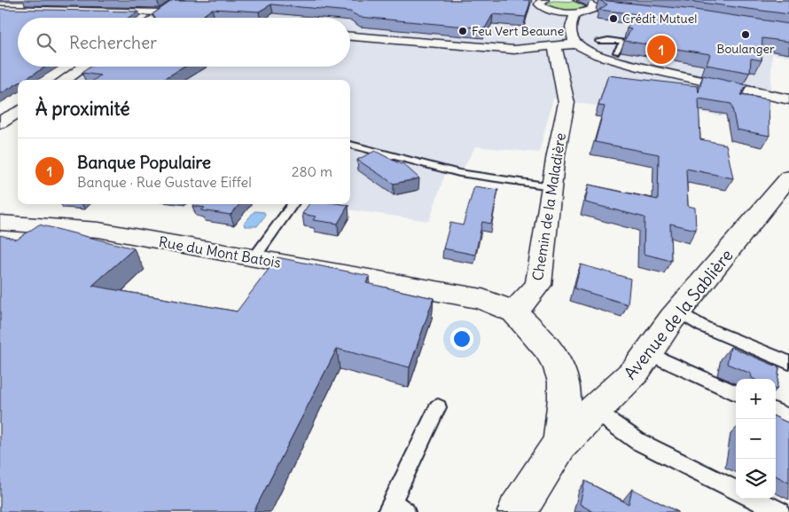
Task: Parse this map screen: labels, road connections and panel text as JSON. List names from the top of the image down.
{
  "streets": {
    "street": ["Chemin de la Maladière", "Rue du Mont Batois", "Avenue de la Sablière"]
  },
  "crossings": [
    ["Chemin de la Maladière", "Rue du Mont Batois"]
  ],
  "places": ["Crédit Mutuel", "Feu Vert Beaune", "Boulanger"],
  "page": {
    "search": "Rechercher",
    "pins": "1",
    "heading": "À proximité",
    "list": [
      {
        "mark": "1",
        "name": "Banque Populaire",
        "note": "Banque · Rue Gustave Eiffel",
        "value": "280 m"
      }
    ],
    "map_buttons": ["+", "−"]
  }
}
